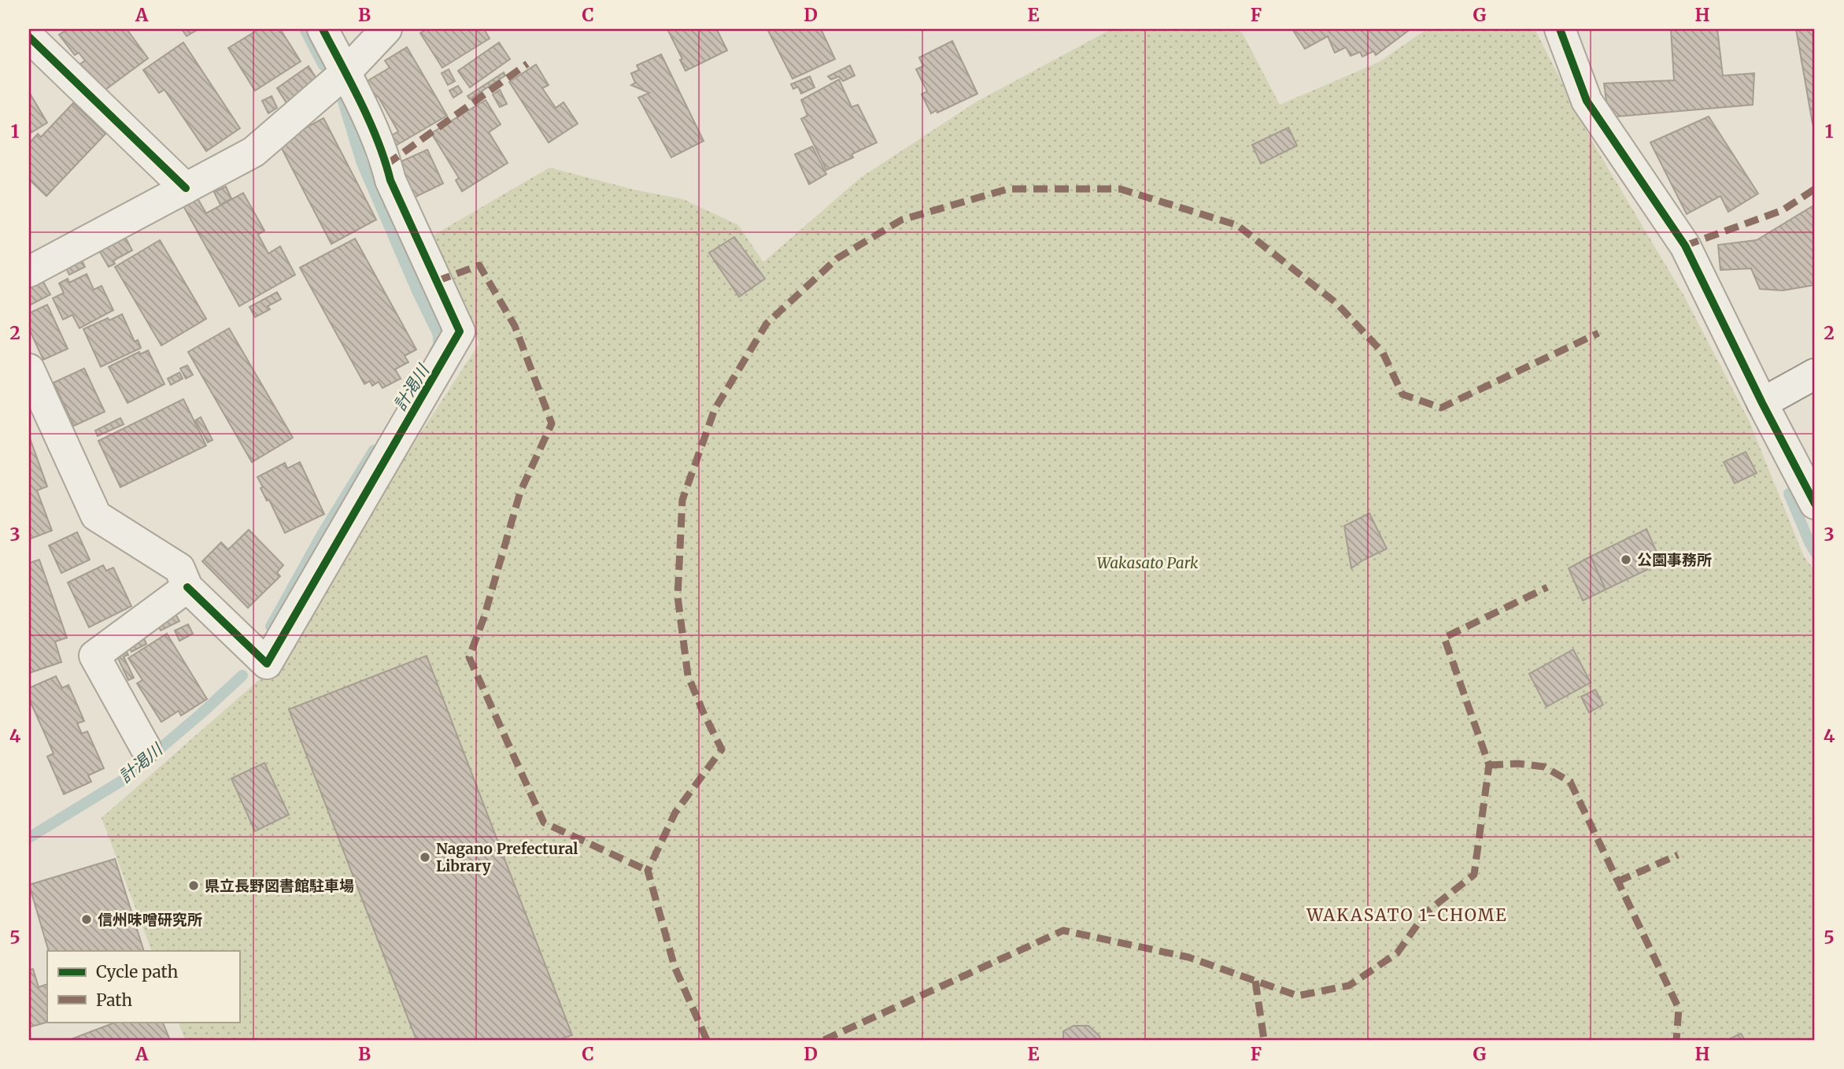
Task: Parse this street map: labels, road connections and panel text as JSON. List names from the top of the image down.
{
  "districts": ["WAKASATO 1-CHOME"],
  "water": ["計渇川"],
  "parks": ["Wakasato Park"],
  "places": [
    "公園事務所",
    "Nagano Prefectural Library",
    "県立長野図書館駐車場",
    "信州味噌研究所"
  ],
  "legend": ["Cycle path", "Path"],
  "grid": {
    "columns": [
      "A",
      "B",
      "C",
      "D",
      "E",
      "F",
      "G",
      "H"
    ],
    "rows": [
      "1",
      "2",
      "3",
      "4",
      "5"
    ]
  }
}
